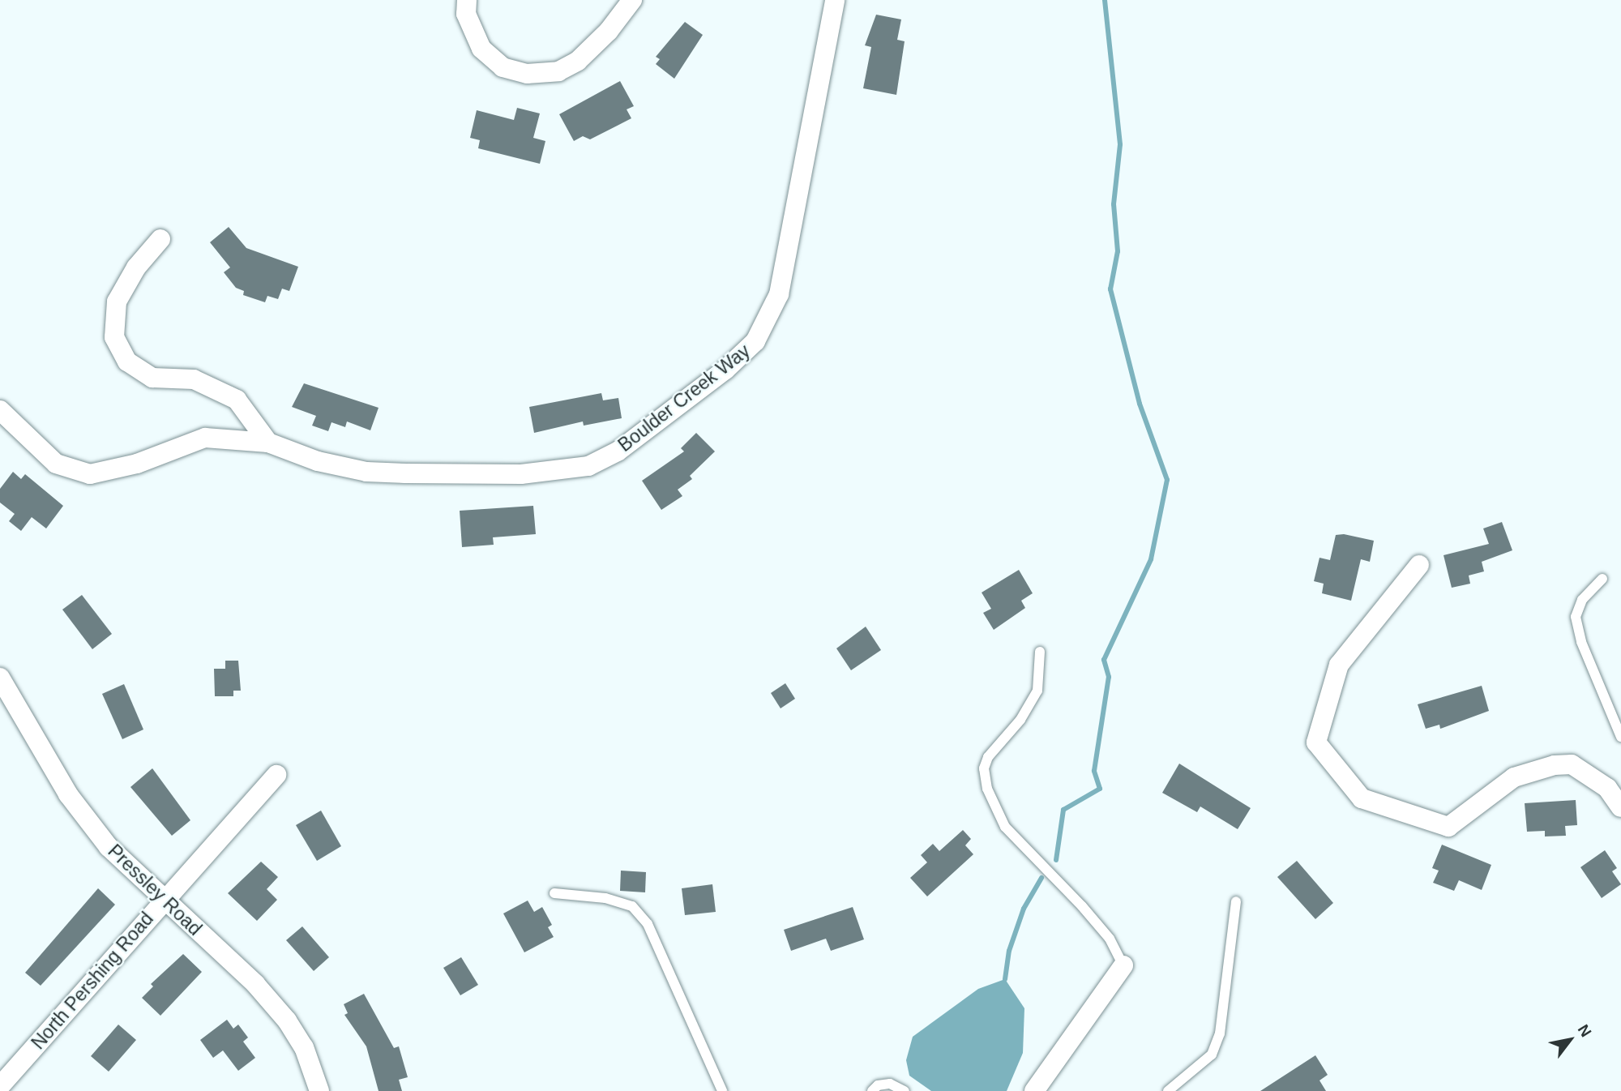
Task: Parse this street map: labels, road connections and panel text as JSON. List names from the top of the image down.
{
  "streets": {
    "street": ["Boulder Creek Way", "Pressley Road", "North Pershing Road"]
  },
  "crossings": [
    ["Pressley Road", "North Pershing Road"]
  ],
  "north": "top right"
}
